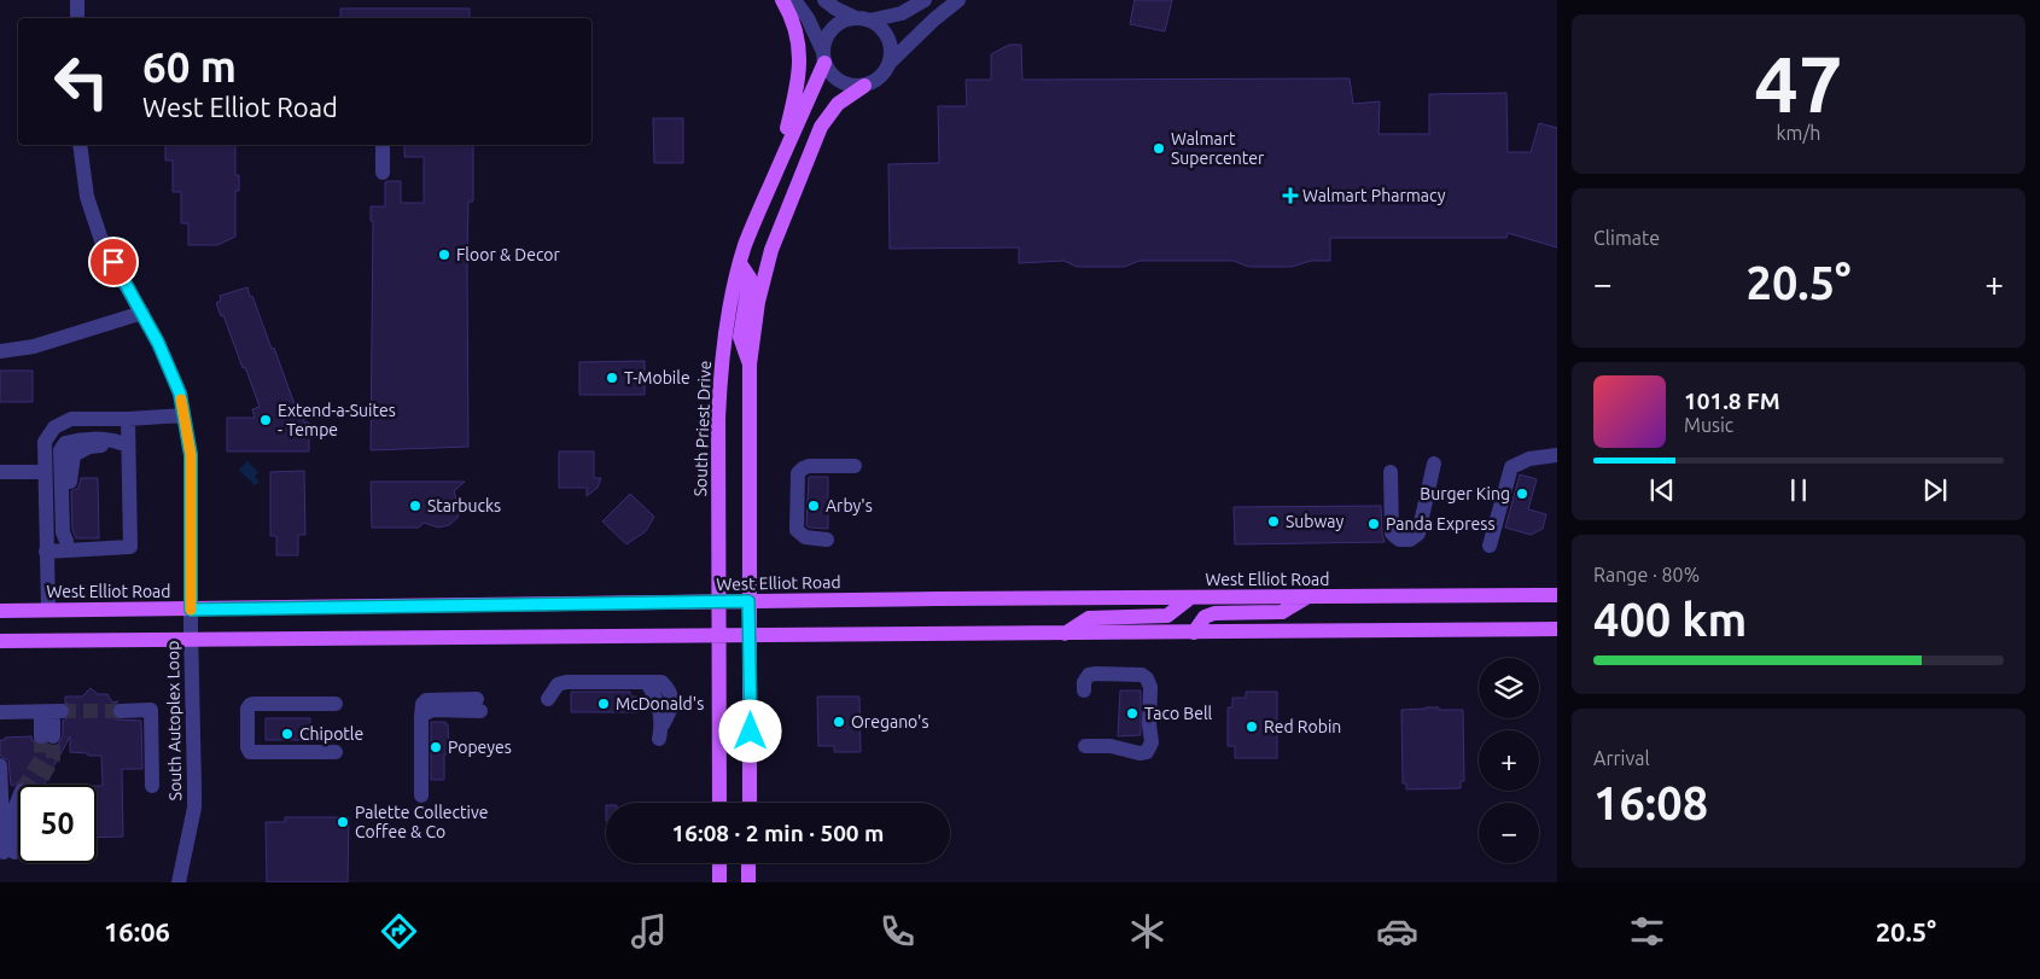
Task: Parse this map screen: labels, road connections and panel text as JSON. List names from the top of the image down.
{
  "streets": {
    "main road": ["South Priest Drive", "West Elliot Road"],
    "street": ["South Autoplex Loop"]
  },
  "crossings": [
    ["South Priest Drive", "West Elliot Road"],
    ["West Elliot Road", "South Autoplex Loop"]
  ],
  "places": {
    "other": [
      "Walmart Supercenter",
      "Floor & Decor",
      "T-Mobile",
      "Extend-a-Suites - Tempe",
      "Burger King",
      "Starbucks",
      "Arby's",
      "Subway",
      "Panda Express",
      "McDonald's",
      "Taco Bell",
      "Oregano's",
      "Red Robin",
      "Chipotle",
      "Popeyes",
      "Palette Collective Coffee & Co"
    ],
    "health": ["Walmart Pharmacy"]
  },
  "page": {
    "tile": [
      ["47", "km/h"],
      "Climate",
      ["Range · 80%", "400 km"],
      ["Arrival", "16:08"]
    ],
    "turn": ["60 m", "West Elliot Road"],
    "heat": ["−", "20.5°", "+"],
    "song": ["101.8 FM", "Music"],
    "map_buttons": ["+", "−"],
    "limit": "50",
    "trip": "16:08 · 2 min · 500 m",
    "tabs": ["16:06", "20.5°"]
  }
}
